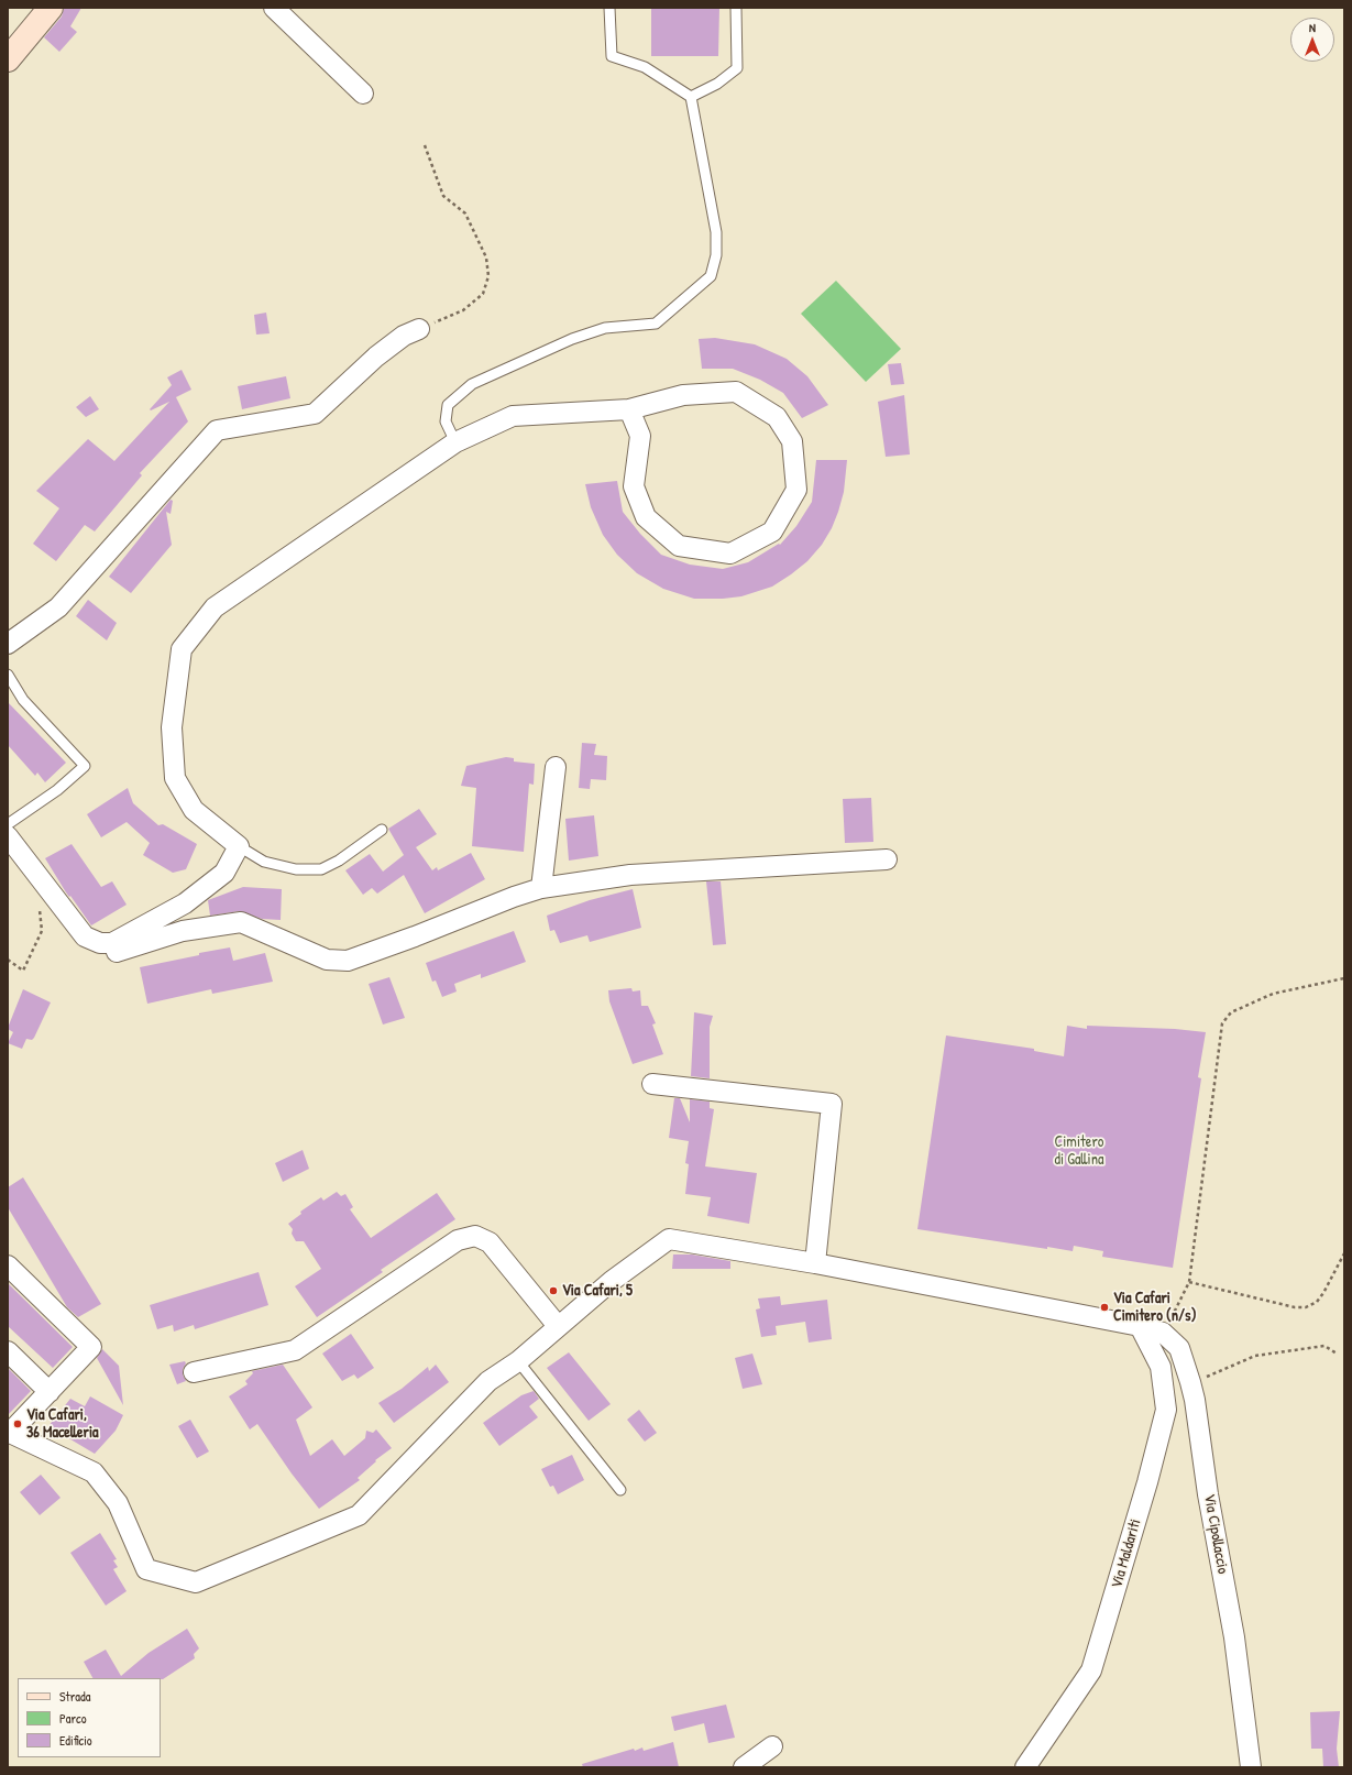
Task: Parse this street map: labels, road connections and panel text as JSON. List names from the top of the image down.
{
  "streets": {
    "street": ["Via Cipollaccio", "Via Maldariti"]
  },
  "crossings": [
    ["Via Cipollaccio", "Via Maldariti"]
  ],
  "parks": ["Cimitero di Gallina"],
  "places": ["Via Cafari, 5", "Via Cafari Cimitero (n/s)", "Via Cafari, 36 Macelleria"],
  "legend": ["Strada", "Parco", "Edificio"],
  "north": "top"
}
